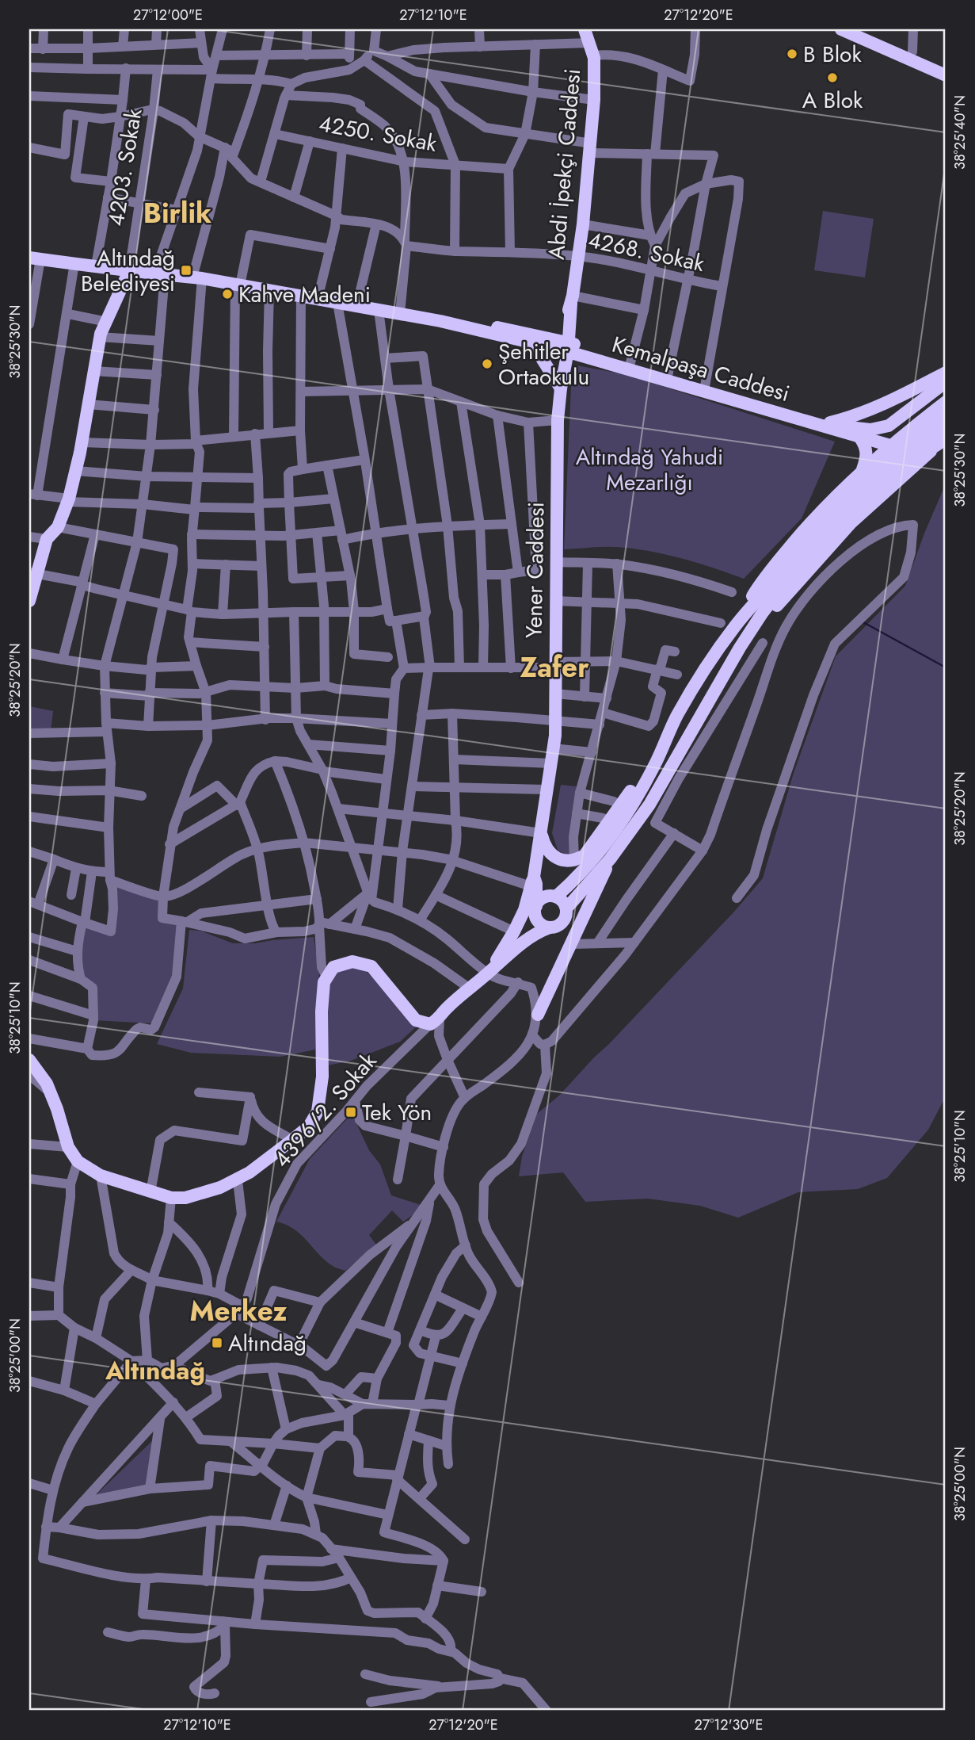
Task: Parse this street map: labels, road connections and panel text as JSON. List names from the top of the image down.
{
  "streets": {
    "main road": ["Abdi İpekçi Caddesi", "Kemalpaşa Caddesi", "Yener Caddesi"],
    "street": [
      "4250. Sokak",
      "4203. Sokak",
      "4268. Sokak",
      "4396/2. Sokak"
    ]
  },
  "crossings": [
    ["Abdi İpekçi Caddesi", "4268. Sokak"],
    ["Abdi İpekçi Caddesi", "Kemalpaşa Caddesi"],
    ["Abdi İpekçi Caddesi", "Yener Caddesi"],
    ["4203. Sokak", "4268. Sokak"],
    ["4203. Sokak", "Kemalpaşa Caddesi"],
    ["Kemalpaşa Caddesi", "Yener Caddesi"],
    ["Yener Caddesi", "4396/2. Sokak"]
  ],
  "districts": [
    "Birlik",
    "Zafer",
    "Merkez",
    "Altındağ"
  ],
  "parks": ["Altındağ Yahudi Mezarlığı"],
  "places": {
    "other": [
      "B Blok",
      "A Blok",
      "Kahve Madeni",
      "Şehitler Ortaokulu"
    ],
    "transit": ["Altındağ Belediyesi", "Tek Yön", "Altındağ"]
  },
  "coordinates": [
    "27°12'00\"E",
    "27°12'10\"E",
    "27°12'20\"E",
    "38°25'40\"N",
    "38°25'30\"N",
    "38°25'20\"N",
    "38°25'10\"N",
    "38°25'00\"N",
    "27°12'30\"E"
  ]
}
